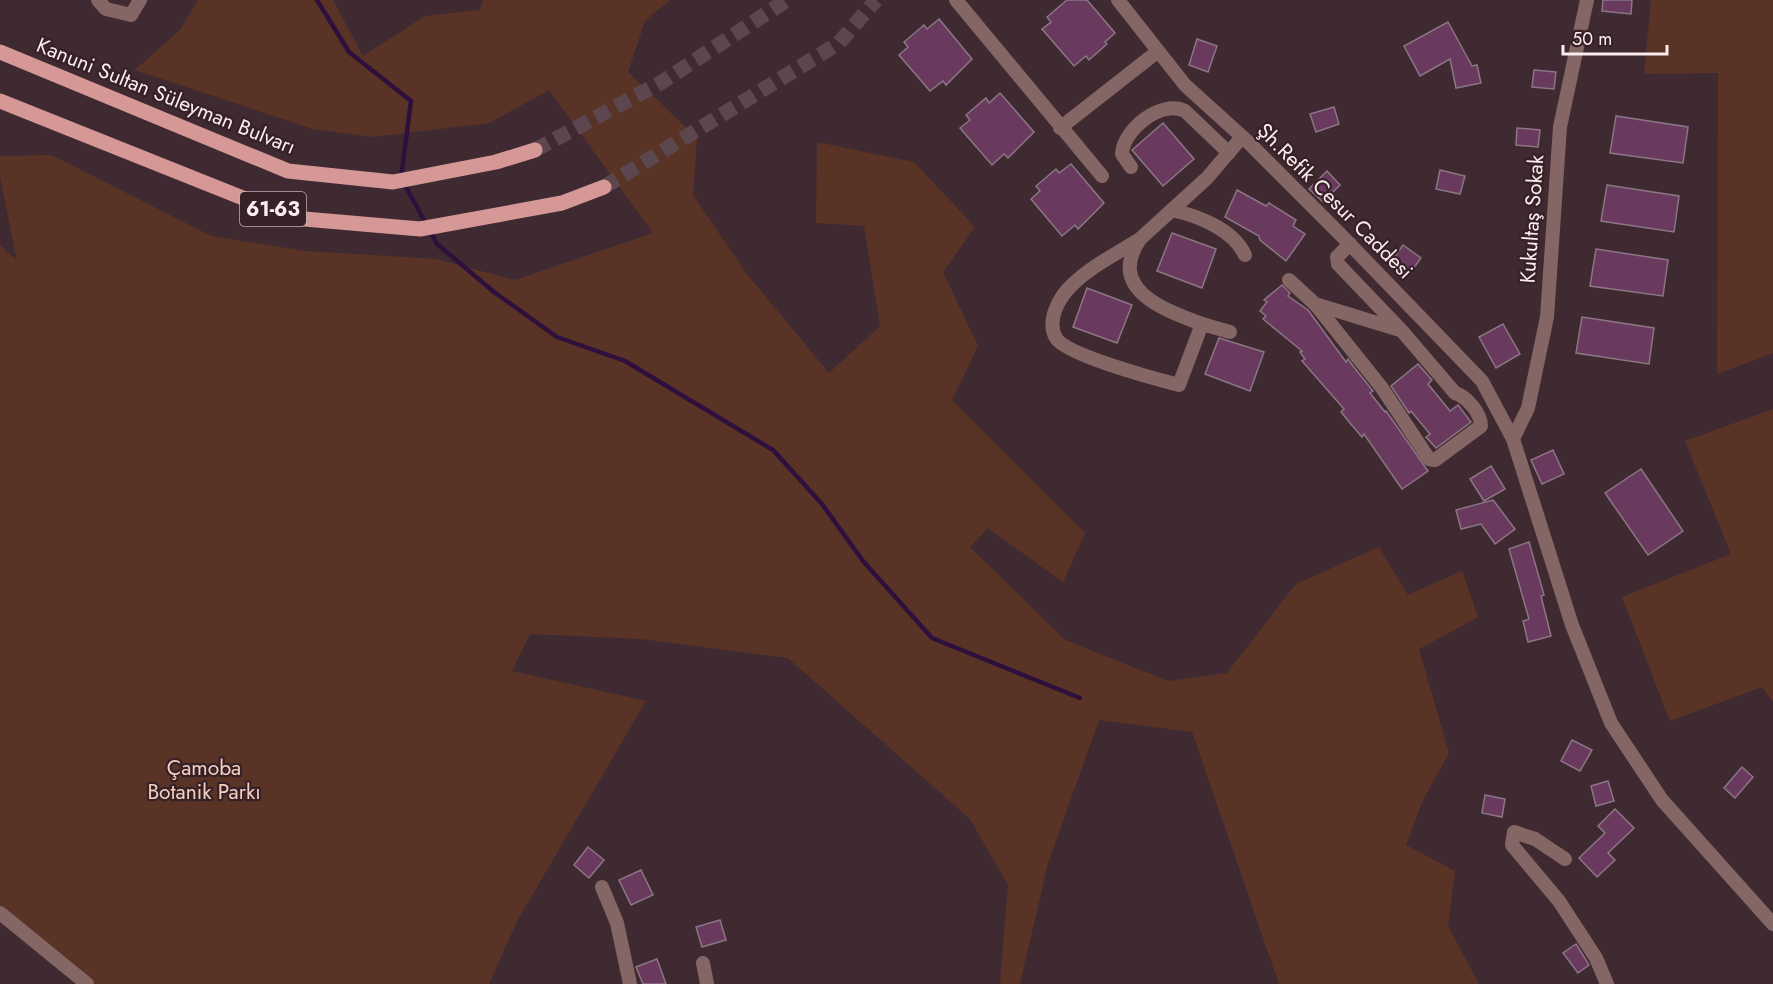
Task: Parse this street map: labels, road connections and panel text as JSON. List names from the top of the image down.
{
  "streets": {
    "main road": ["Kanuni Sultan Süleyman Bulvarı", "61-63"],
    "street": ["Şh.Refik Cesur Caddesi", "Kukultaş Sokak"]
  },
  "crossings": [
    ["Şh.Refik Cesur Caddesi", "Kukultaş Sokak"]
  ],
  "parks": ["Çamoba Botanik Parkı"],
  "scale_bar": "50 m"
}
